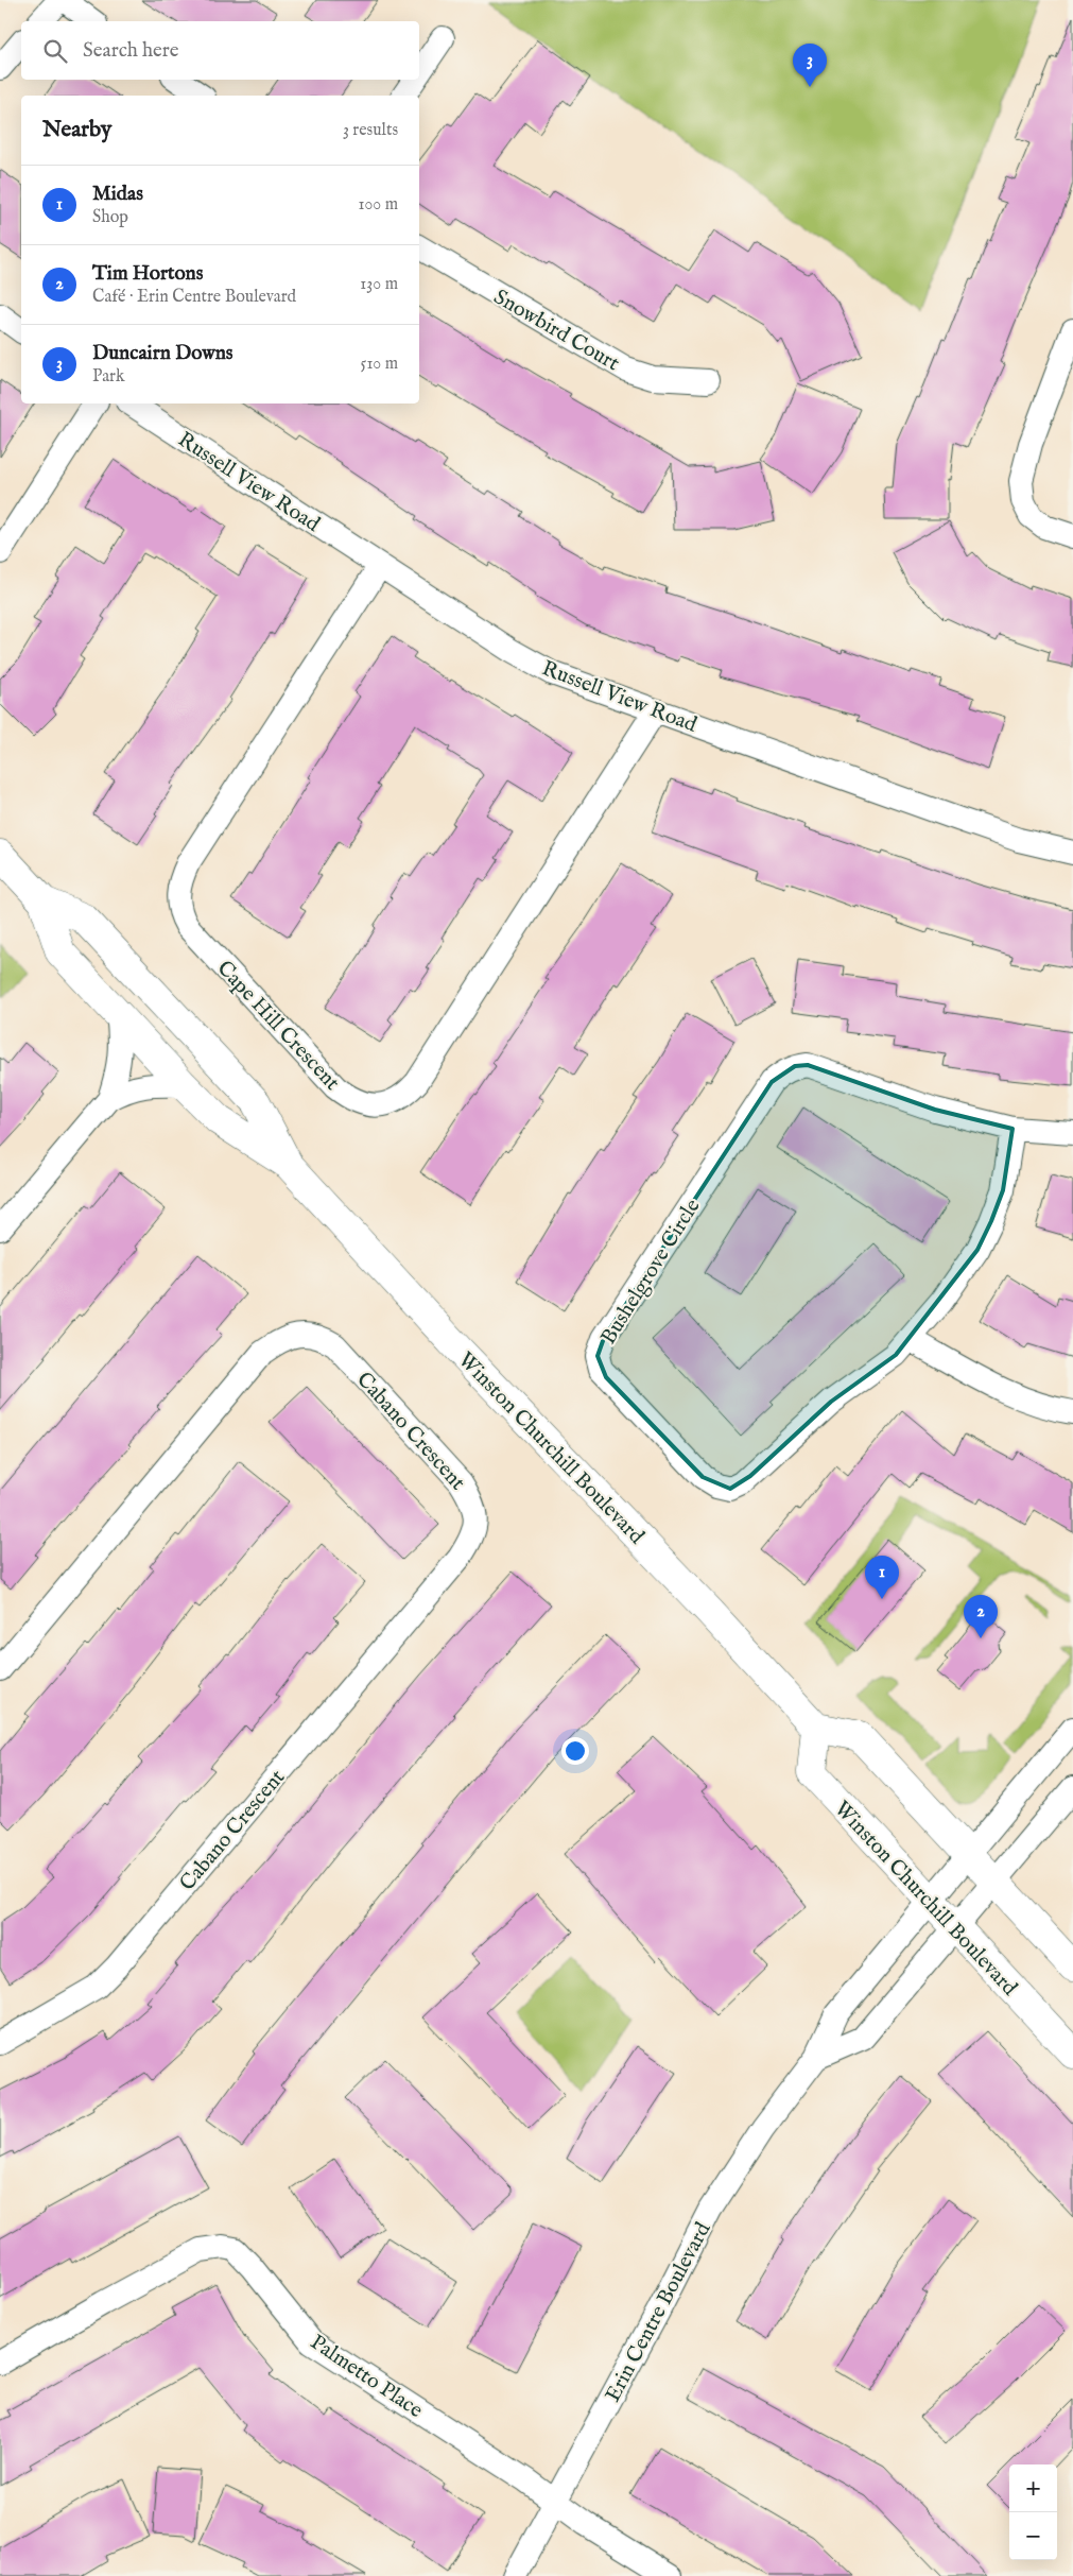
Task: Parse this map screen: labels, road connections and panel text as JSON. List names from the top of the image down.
{
  "streets": {
    "main road": ["Winston Churchill Boulevard"],
    "street": [
      "Snowbird Court",
      "Russell View Road",
      "Cape Hill Crescent",
      "Bushelgrove Circle",
      "Cabano Crescent",
      "Erin Centre Boulevard",
      "Palmetto Place"
    ]
  },
  "crossings": [
    ["Russell View Road", "Cape Hill Crescent"],
    ["Winston Churchill Boulevard", "Erin Centre Boulevard"],
    ["Erin Centre Boulevard", "Palmetto Place"]
  ],
  "page": {
    "search": "Search here",
    "pins": ["3", "1", "2"],
    "heading": ["Nearby", "3 results"],
    "list": [
      {
        "mark": "1",
        "name": "Midas",
        "note": "Shop",
        "value": "100 m"
      },
      {
        "mark": "2",
        "name": "Tim Hortons",
        "note": "Café · Erin Centre Boulevard",
        "value": "130 m"
      },
      {
        "mark": "3",
        "name": "Duncairn Downs",
        "note": "Park",
        "value": "510 m"
      }
    ],
    "map_buttons": ["+", "−"]
  }
}
